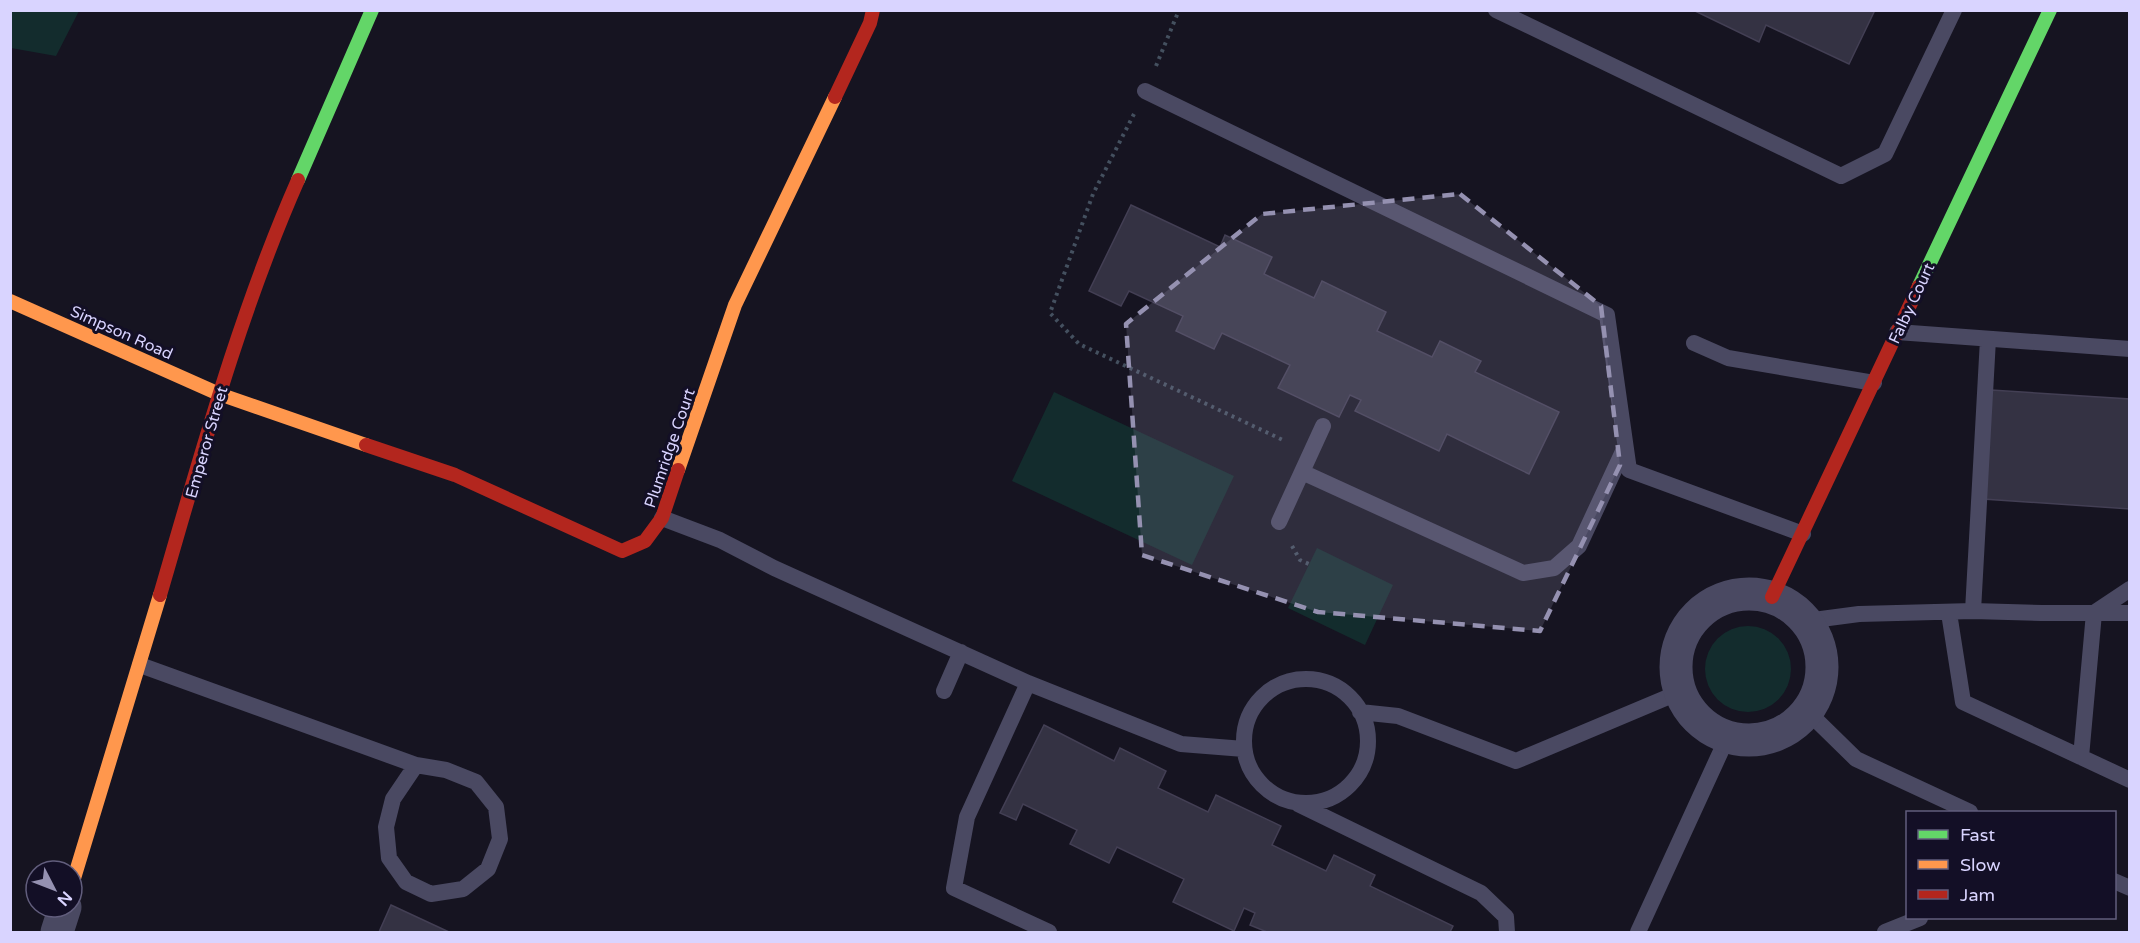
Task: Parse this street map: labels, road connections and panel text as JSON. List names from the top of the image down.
{
  "streets": {
    "street": [
      "Falby Court",
      "Simpson Road",
      "Emperor Street",
      "Plumridge Court"
    ]
  },
  "crossings": [
    ["Simpson Road", "Emperor Street"],
    ["Simpson Road", "Plumridge Court"],
    ["Emperor Street", "Plumridge Court"]
  ],
  "legend": ["Fast", "Slow", "Jam"],
  "north": "bottom right"
}
